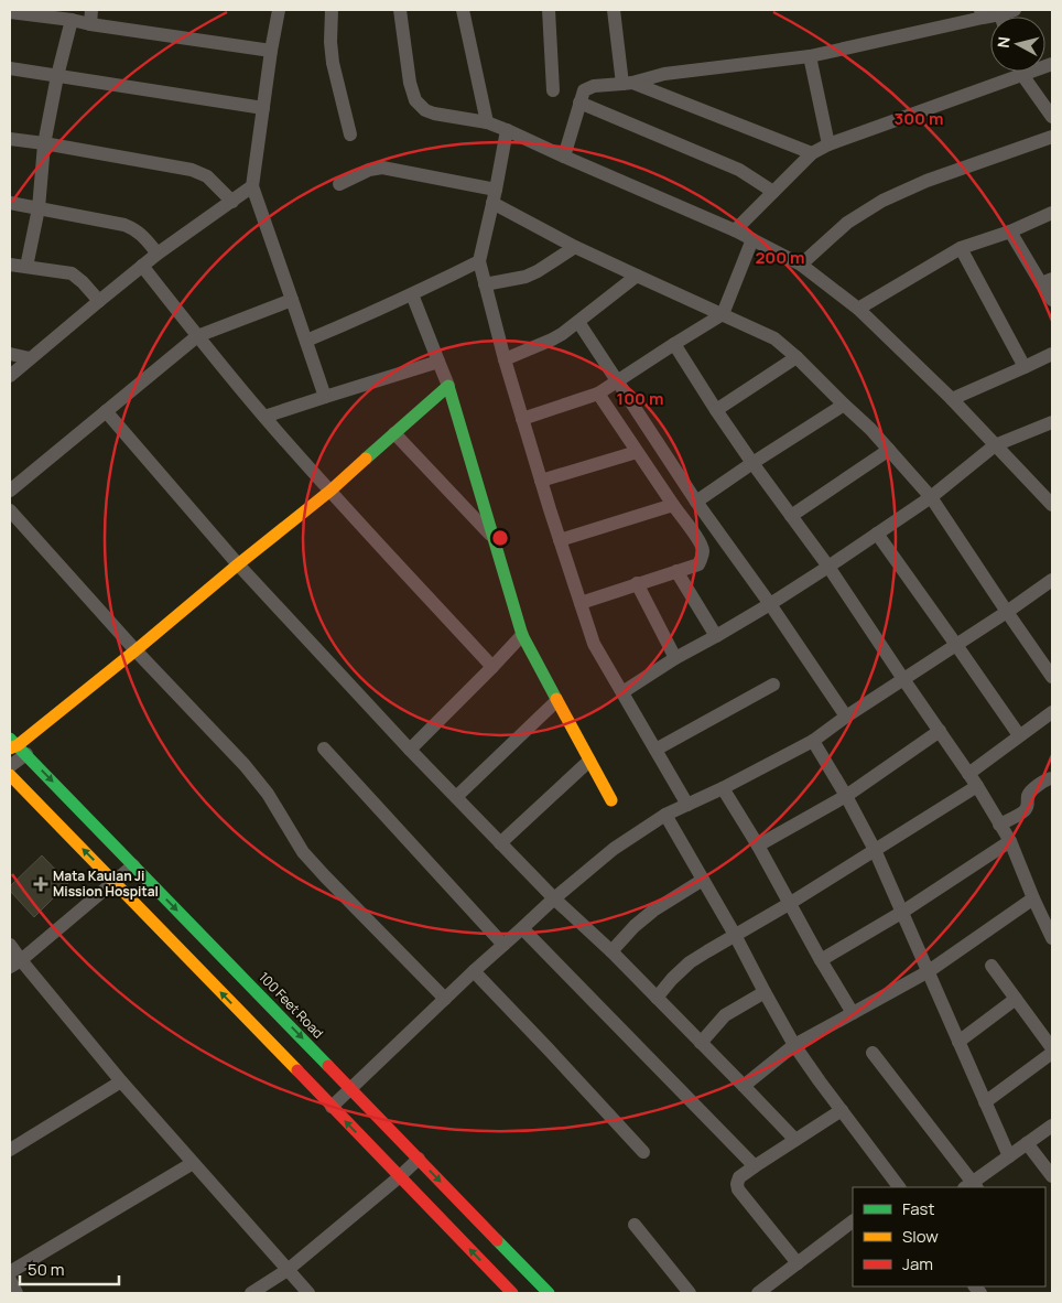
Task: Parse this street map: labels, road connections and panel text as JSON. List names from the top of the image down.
{
  "streets": {
    "main road": ["100 Feet Road"]
  },
  "places": {
    "health": ["Mata Kaulan Ji Mission Hospital"]
  },
  "legend": ["Fast", "Slow", "Jam"],
  "scale_bar": "50 m",
  "north": "left",
  "rings": ["300 m", "200 m", "100 m"]
}
